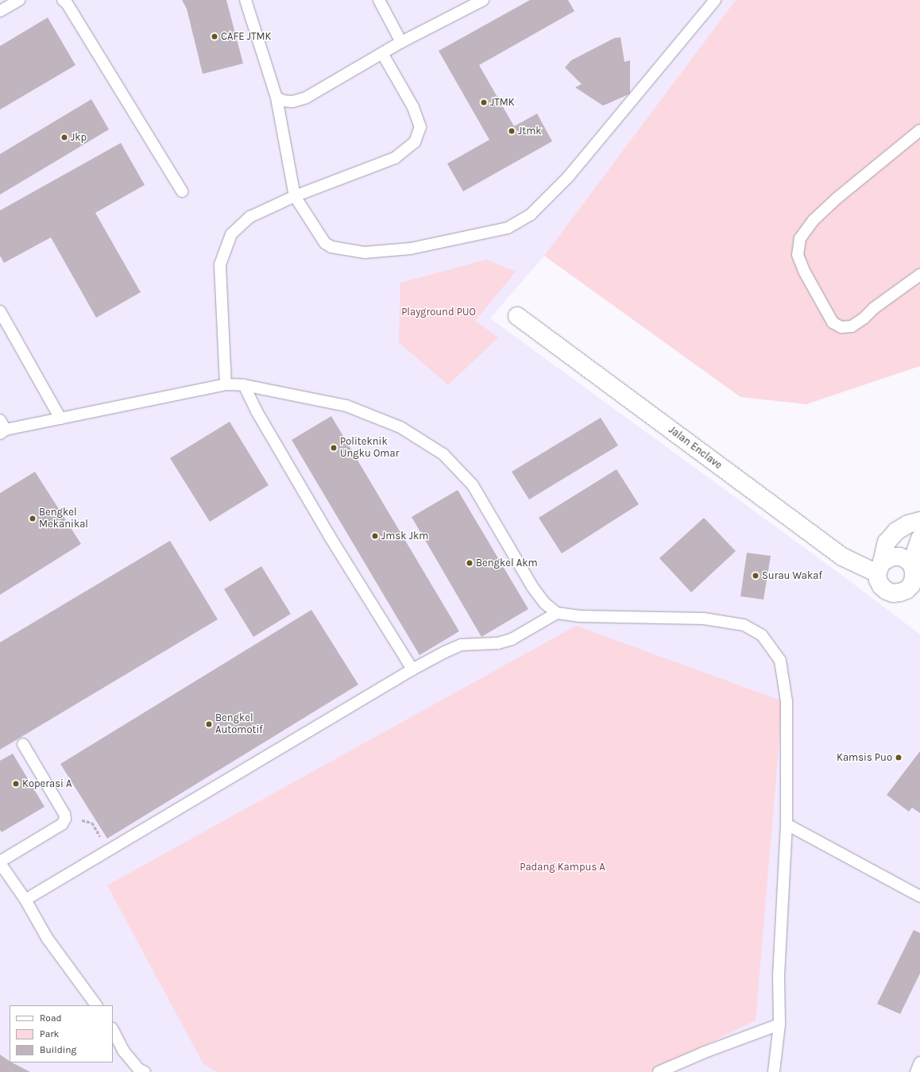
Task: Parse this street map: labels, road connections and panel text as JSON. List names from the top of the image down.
{
  "streets": {
    "street": ["Jalan Enclave"]
  },
  "parks": ["Playground PUO", "Padang Kampus A"],
  "places": [
    "CAFE JTMK",
    "JTMK",
    "Jtmk",
    "Jkp",
    "Politeknik Ungku Omar",
    "Bengkel Mekanikal",
    "Jmsk Jkm",
    "Bengkel Akm",
    "Surau Wakaf",
    "Bengkel Automotif",
    "Kamsis Puo",
    "Koperasi A"
  ],
  "legend": ["Road", "Park", "Building"]
}
